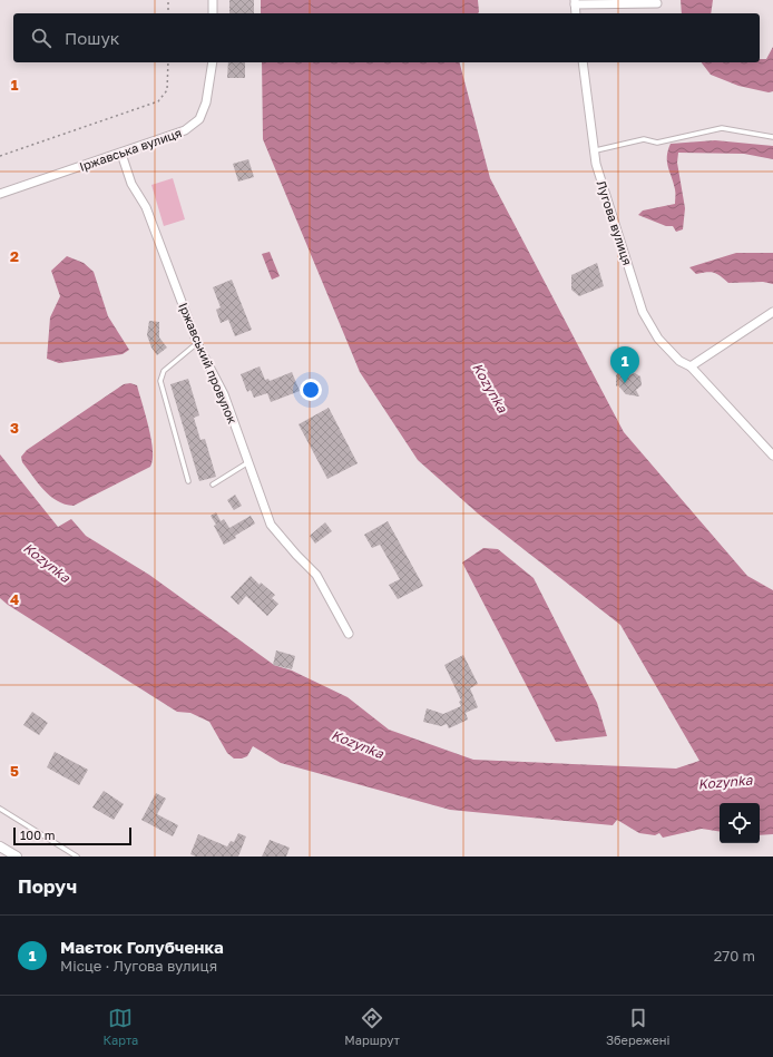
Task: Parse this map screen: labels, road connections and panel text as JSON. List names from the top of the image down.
{
  "streets": {
    "street": ["Іржавська вулиця", "Лугова вулиця", "Іржавський провулок"]
  },
  "crossings": [
    ["Іржавська вулиця", "Іржавський провулок"]
  ],
  "water": ["Kozynka"],
  "scale_bar": "100 m",
  "page": {
    "search": "Пошук",
    "pins": "1",
    "scale": "100 m",
    "heading": "Поруч",
    "list": [
      {
        "mark": "1",
        "name": "Маєток Голубченка",
        "note": "Місце · Лугова вулиця",
        "value": "270 m"
      }
    ],
    "nav": ["Карта", "Маршрут", "Збережені"]
  },
  "grid": {
    "rows": [
      "1",
      "2",
      "3",
      "4",
      "5"
    ]
  }
}
